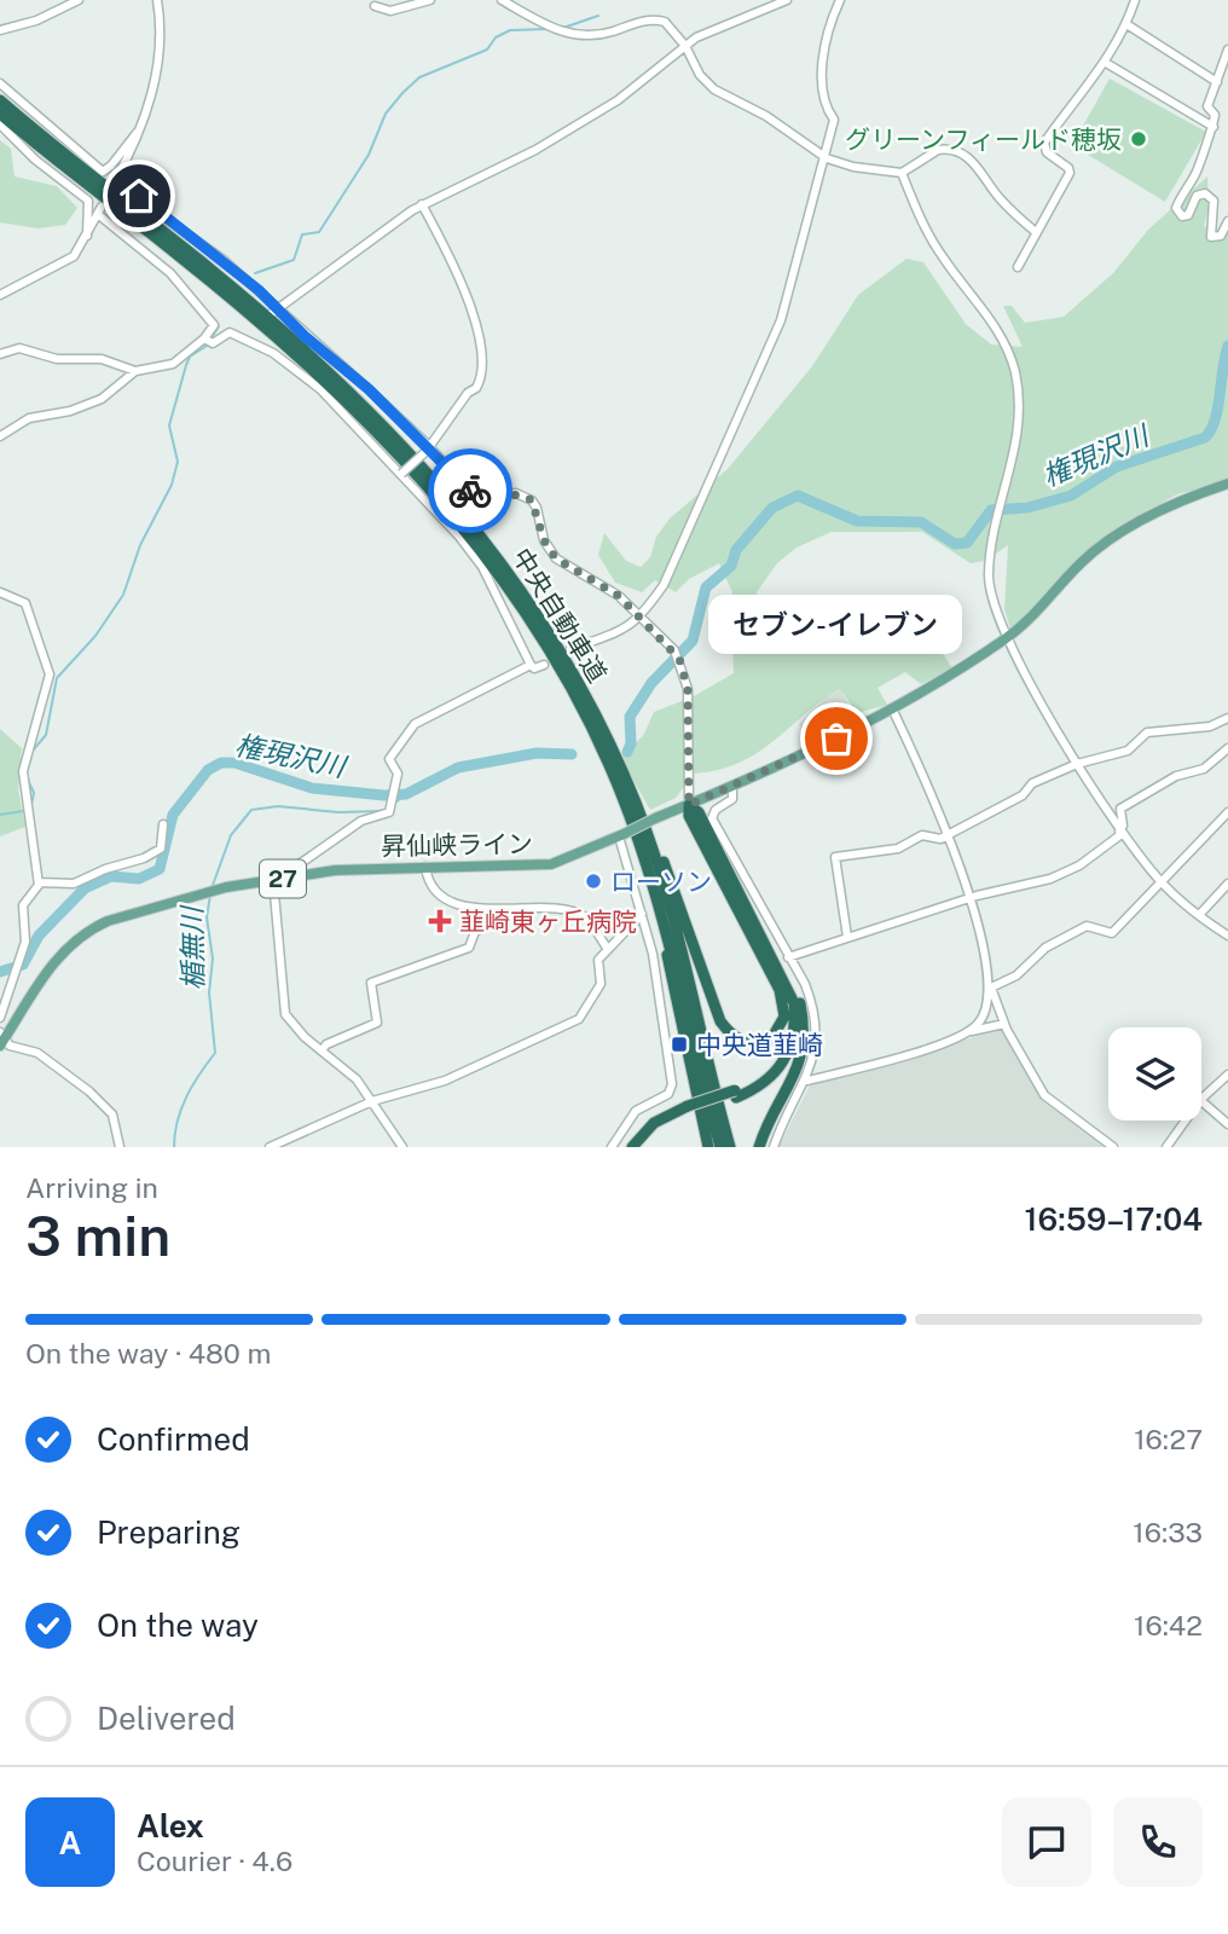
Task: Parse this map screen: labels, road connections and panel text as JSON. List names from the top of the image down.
{
  "streets": {
    "highway": ["中央自動車道"],
    "main road": ["昇仙峡ライン", "27"]
  },
  "water": ["権現沢川", "楯無川"],
  "places": {
    "other": ["グリーンフィールド穂坂", "セブン-イレブン", "ローソン"],
    "health": ["韮崎東ヶ丘病院"],
    "transit": ["中央道韮崎"]
  },
  "page": {
    "bubble": "セブン-イレブン",
    "heading": ["3 min", "Arriving in", "16:59–17:04"],
    "panel": ["Alex", "Courier · 4.6"],
    "bar": "On the way · 480 m",
    "list": [
      ["Confirmed", "16:27"],
      ["Preparing", "16:33"],
      ["On the way", "16:42"],
      "Delivered"
    ],
    "round": "A"
  }
}
